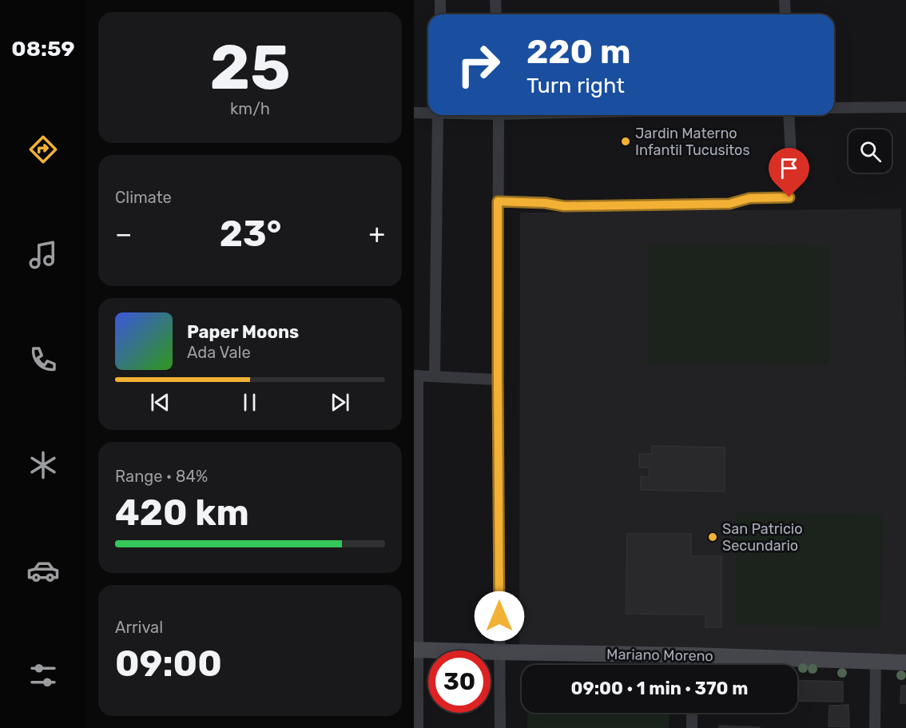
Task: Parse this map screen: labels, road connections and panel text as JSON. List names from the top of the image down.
{
  "streets": {
    "street": ["Mariano Moreno"]
  },
  "places": ["Jardin Materno Infantil Tucusitos", "San Patricio Secundario"],
  "page": {
    "tabs": "08:59",
    "tile": [
      ["25", "km/h"],
      "Climate",
      ["Range · 84%", "420 km"],
      ["Arrival", "09:00"]
    ],
    "turn": ["220 m", "Turn right"],
    "heat": ["−", "23°", "+"],
    "song": ["Paper Moons", "Ada Vale"],
    "limit": "30",
    "trip": "09:00 · 1 min · 370 m"
  }
}
